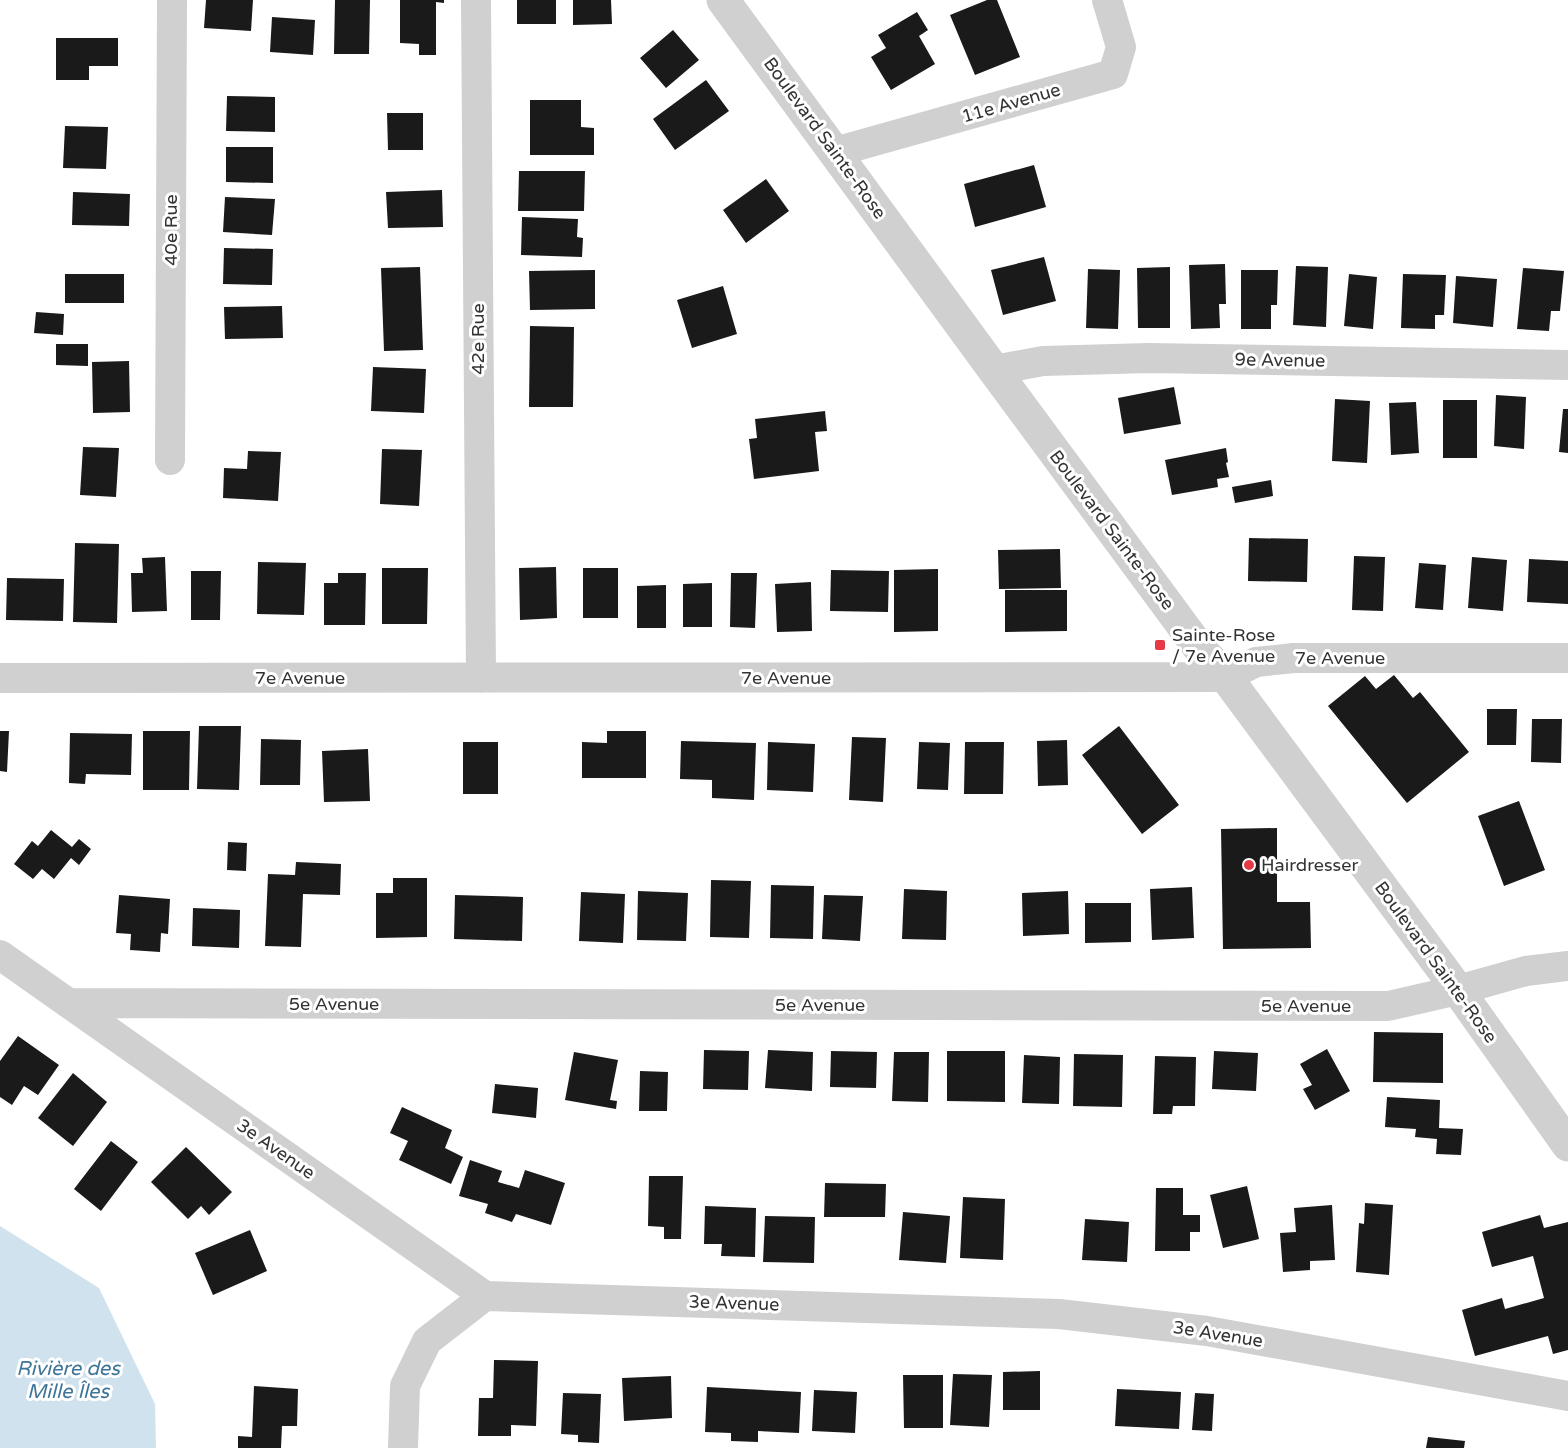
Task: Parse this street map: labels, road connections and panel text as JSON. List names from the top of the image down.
{
  "streets": {
    "street": [
      "11e Avenue",
      "Boulevard Sainte-Rose",
      "40e Rue",
      "42e Rue",
      "9e Avenue",
      "7e Avenue",
      "5e Avenue",
      "3e Avenue"
    ]
  },
  "crossings": [
    ["11e Avenue", "Boulevard Sainte-Rose"],
    ["Boulevard Sainte-Rose", "9e Avenue"],
    ["Boulevard Sainte-Rose", "7e Avenue"],
    ["Boulevard Sainte-Rose", "5e Avenue"],
    ["42e Rue", "7e Avenue"],
    ["5e Avenue", "3e Avenue"]
  ],
  "water": ["Rivière des Mille Îles"],
  "places": {
    "transit": ["Sainte-Rose / 7e Avenue"],
    "other": ["Hairdresser"]
  }
}
